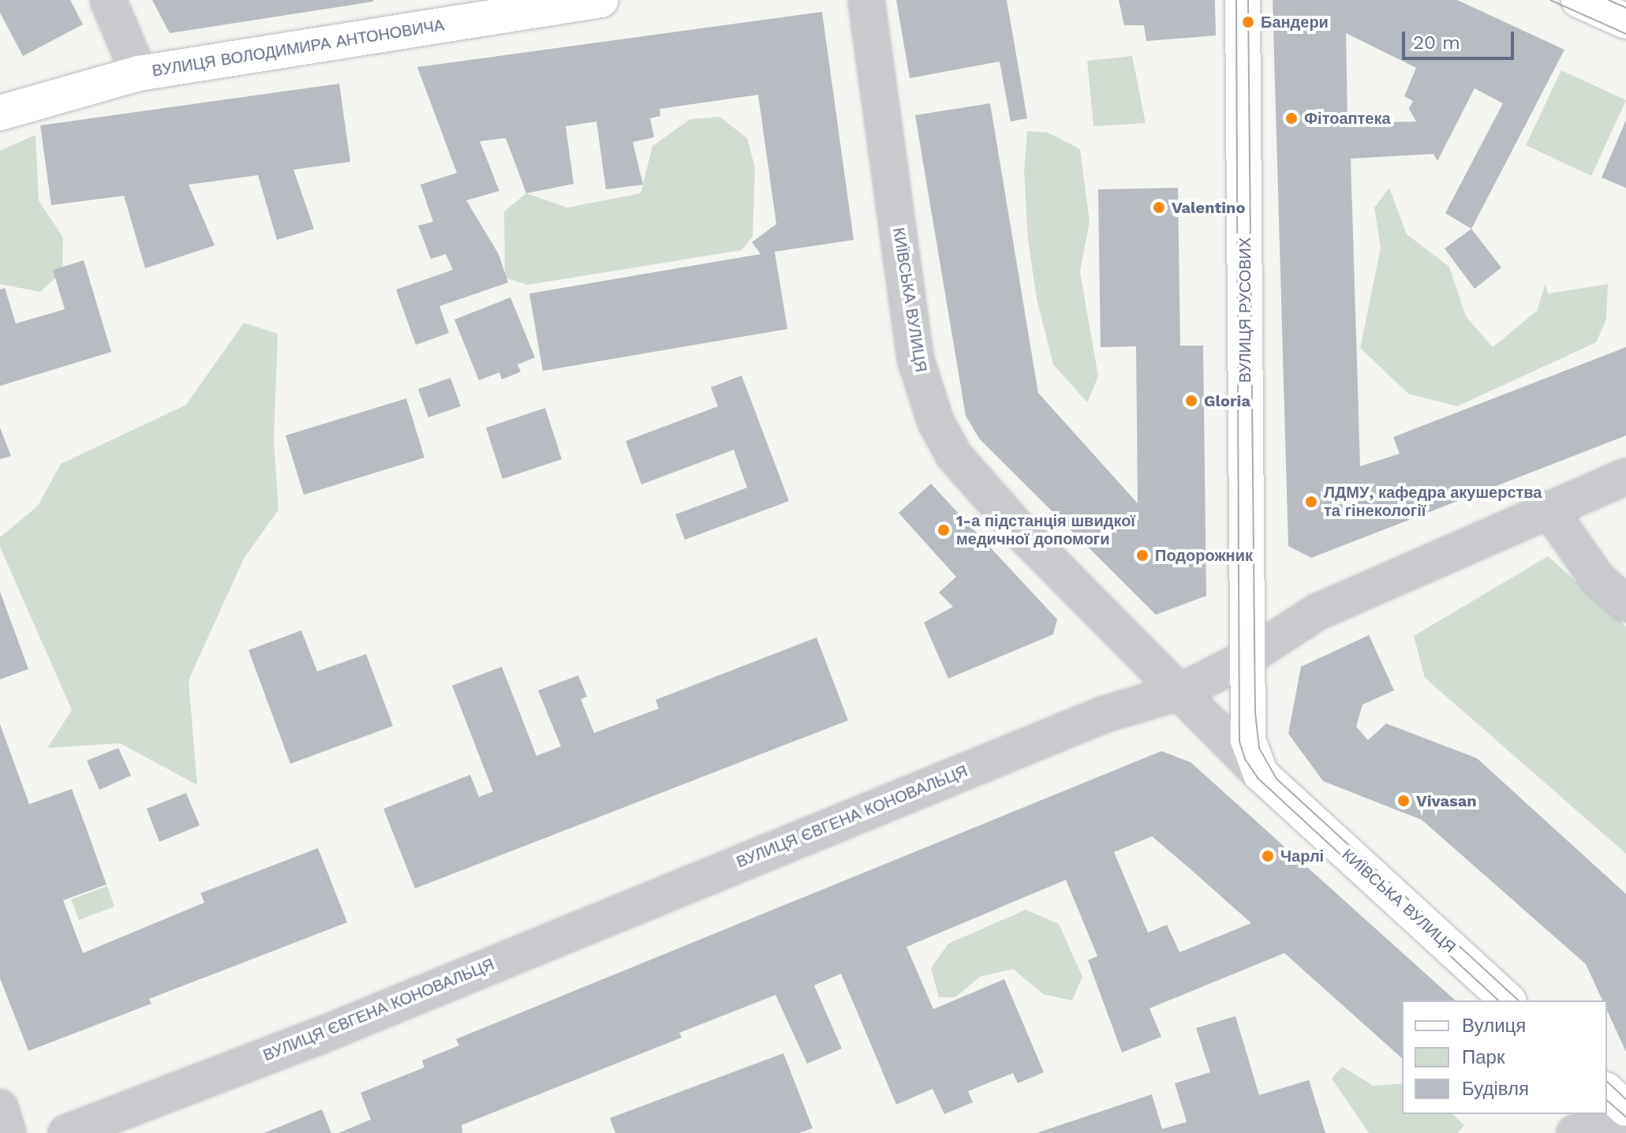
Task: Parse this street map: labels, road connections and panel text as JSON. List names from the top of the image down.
{
  "streets": {
    "main road": ["ВУЛИЦЯ ВОЛОДИМИРА АНТОНОВИЧА", "КИЇВСЬКА ВУЛИЦЯ", "ВУЛИЦЯ РУСОВИХ"],
    "street": ["ВУЛИЦЯ ЄВГЕНА КОНОВАЛЬЦЯ"]
  },
  "crossings": [
    ["КИЇВСЬКА ВУЛИЦЯ", "ВУЛИЦЯ РУСОВИХ"],
    ["КИЇВСЬКА ВУЛИЦЯ", "ВУЛИЦЯ ЄВГЕНА КОНОВАЛЬЦЯ"],
    ["ВУЛИЦЯ РУСОВИХ", "ВУЛИЦЯ ЄВГЕНА КОНОВАЛЬЦЯ"]
  ],
  "places": [
    "Бандери",
    "Фітоаптека",
    "Valentino",
    "Gloria",
    "ЛДМУ, кафедра акушерства та гінекології",
    "1-а підстанція швидкої медичної допомоги",
    "Подорожник",
    "Vivasan",
    "Чарлі"
  ],
  "legend": ["Вулиця", "Парк", "Будівля"],
  "scale_bar": "20 m"
}
